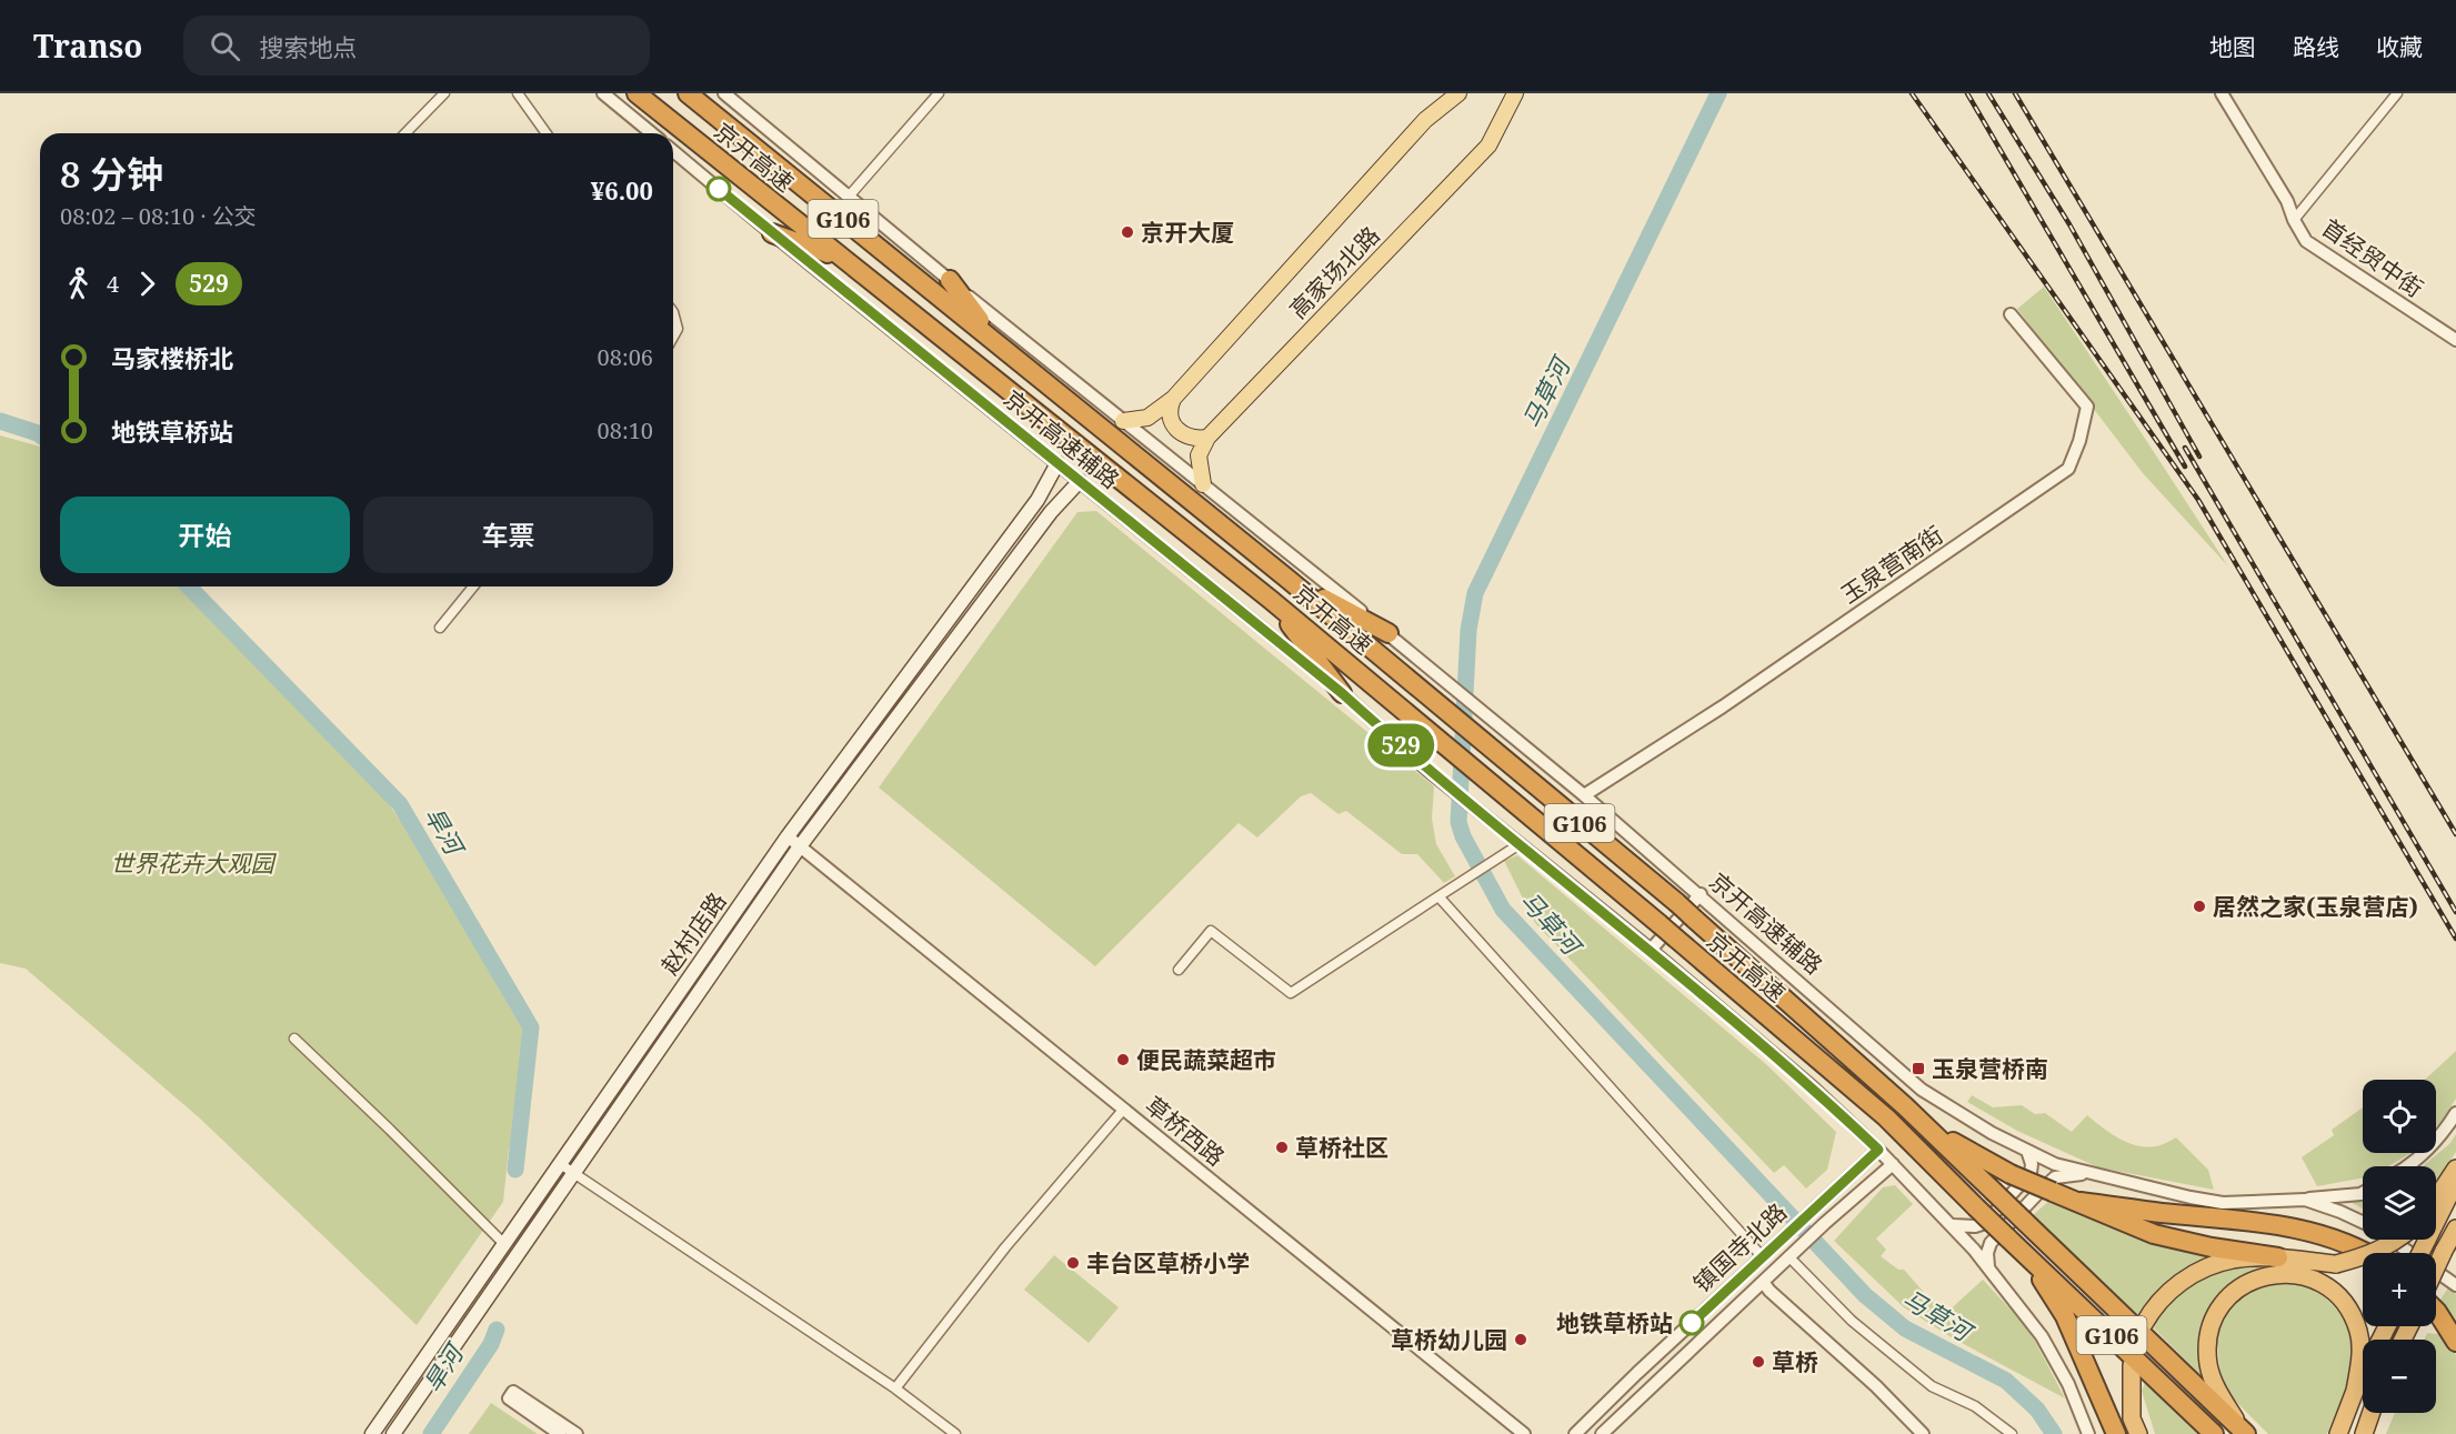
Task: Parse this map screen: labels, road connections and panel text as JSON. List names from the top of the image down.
{
  "streets": {
    "highway": ["京开高速", "G106"],
    "main road": ["高家场北路", "赵村店路"],
    "street": [
      "首经贸中街",
      "京开高速辅路",
      "玉泉营南街",
      "草桥西路",
      "镇国寺北路"
    ]
  },
  "crossings": [
    ["京开高速", "G106"],
    ["京开高速辅路", "玉泉营南街"],
    ["京开高速辅路", "赵村店路"],
    ["赵村店路", "草桥西路"]
  ],
  "water": ["马草河", "旱河"],
  "parks": ["世界花卉大观园"],
  "places": {
    "other": [
      "京开大厦",
      "居然之家(玉泉营店)",
      "便民蔬菜超市",
      "草桥社区",
      "丰台区草桥小学",
      "地铁草桥站",
      "草桥幼儿园",
      "草桥"
    ],
    "transit": ["玉泉营桥南"]
  },
  "lines": ["bus line 529"],
  "page": {
    "header": "Transo",
    "search": "搜索地点",
    "nav": ["地图", "路线", "收藏"],
    "on_map": "529",
    "heading": ["8 分钟", "08:02 – 08:10 · 公交", "¥6.00"],
    "legs": ["4", "529"],
    "list": [
      {
        "name": "马家楼桥北",
        "value": "08:06"
      },
      {
        "name": "地铁草桥站",
        "value": "08:10"
      }
    ],
    "buttons": ["开始", "车票"],
    "map_buttons": ["+", "−"]
  }
}
